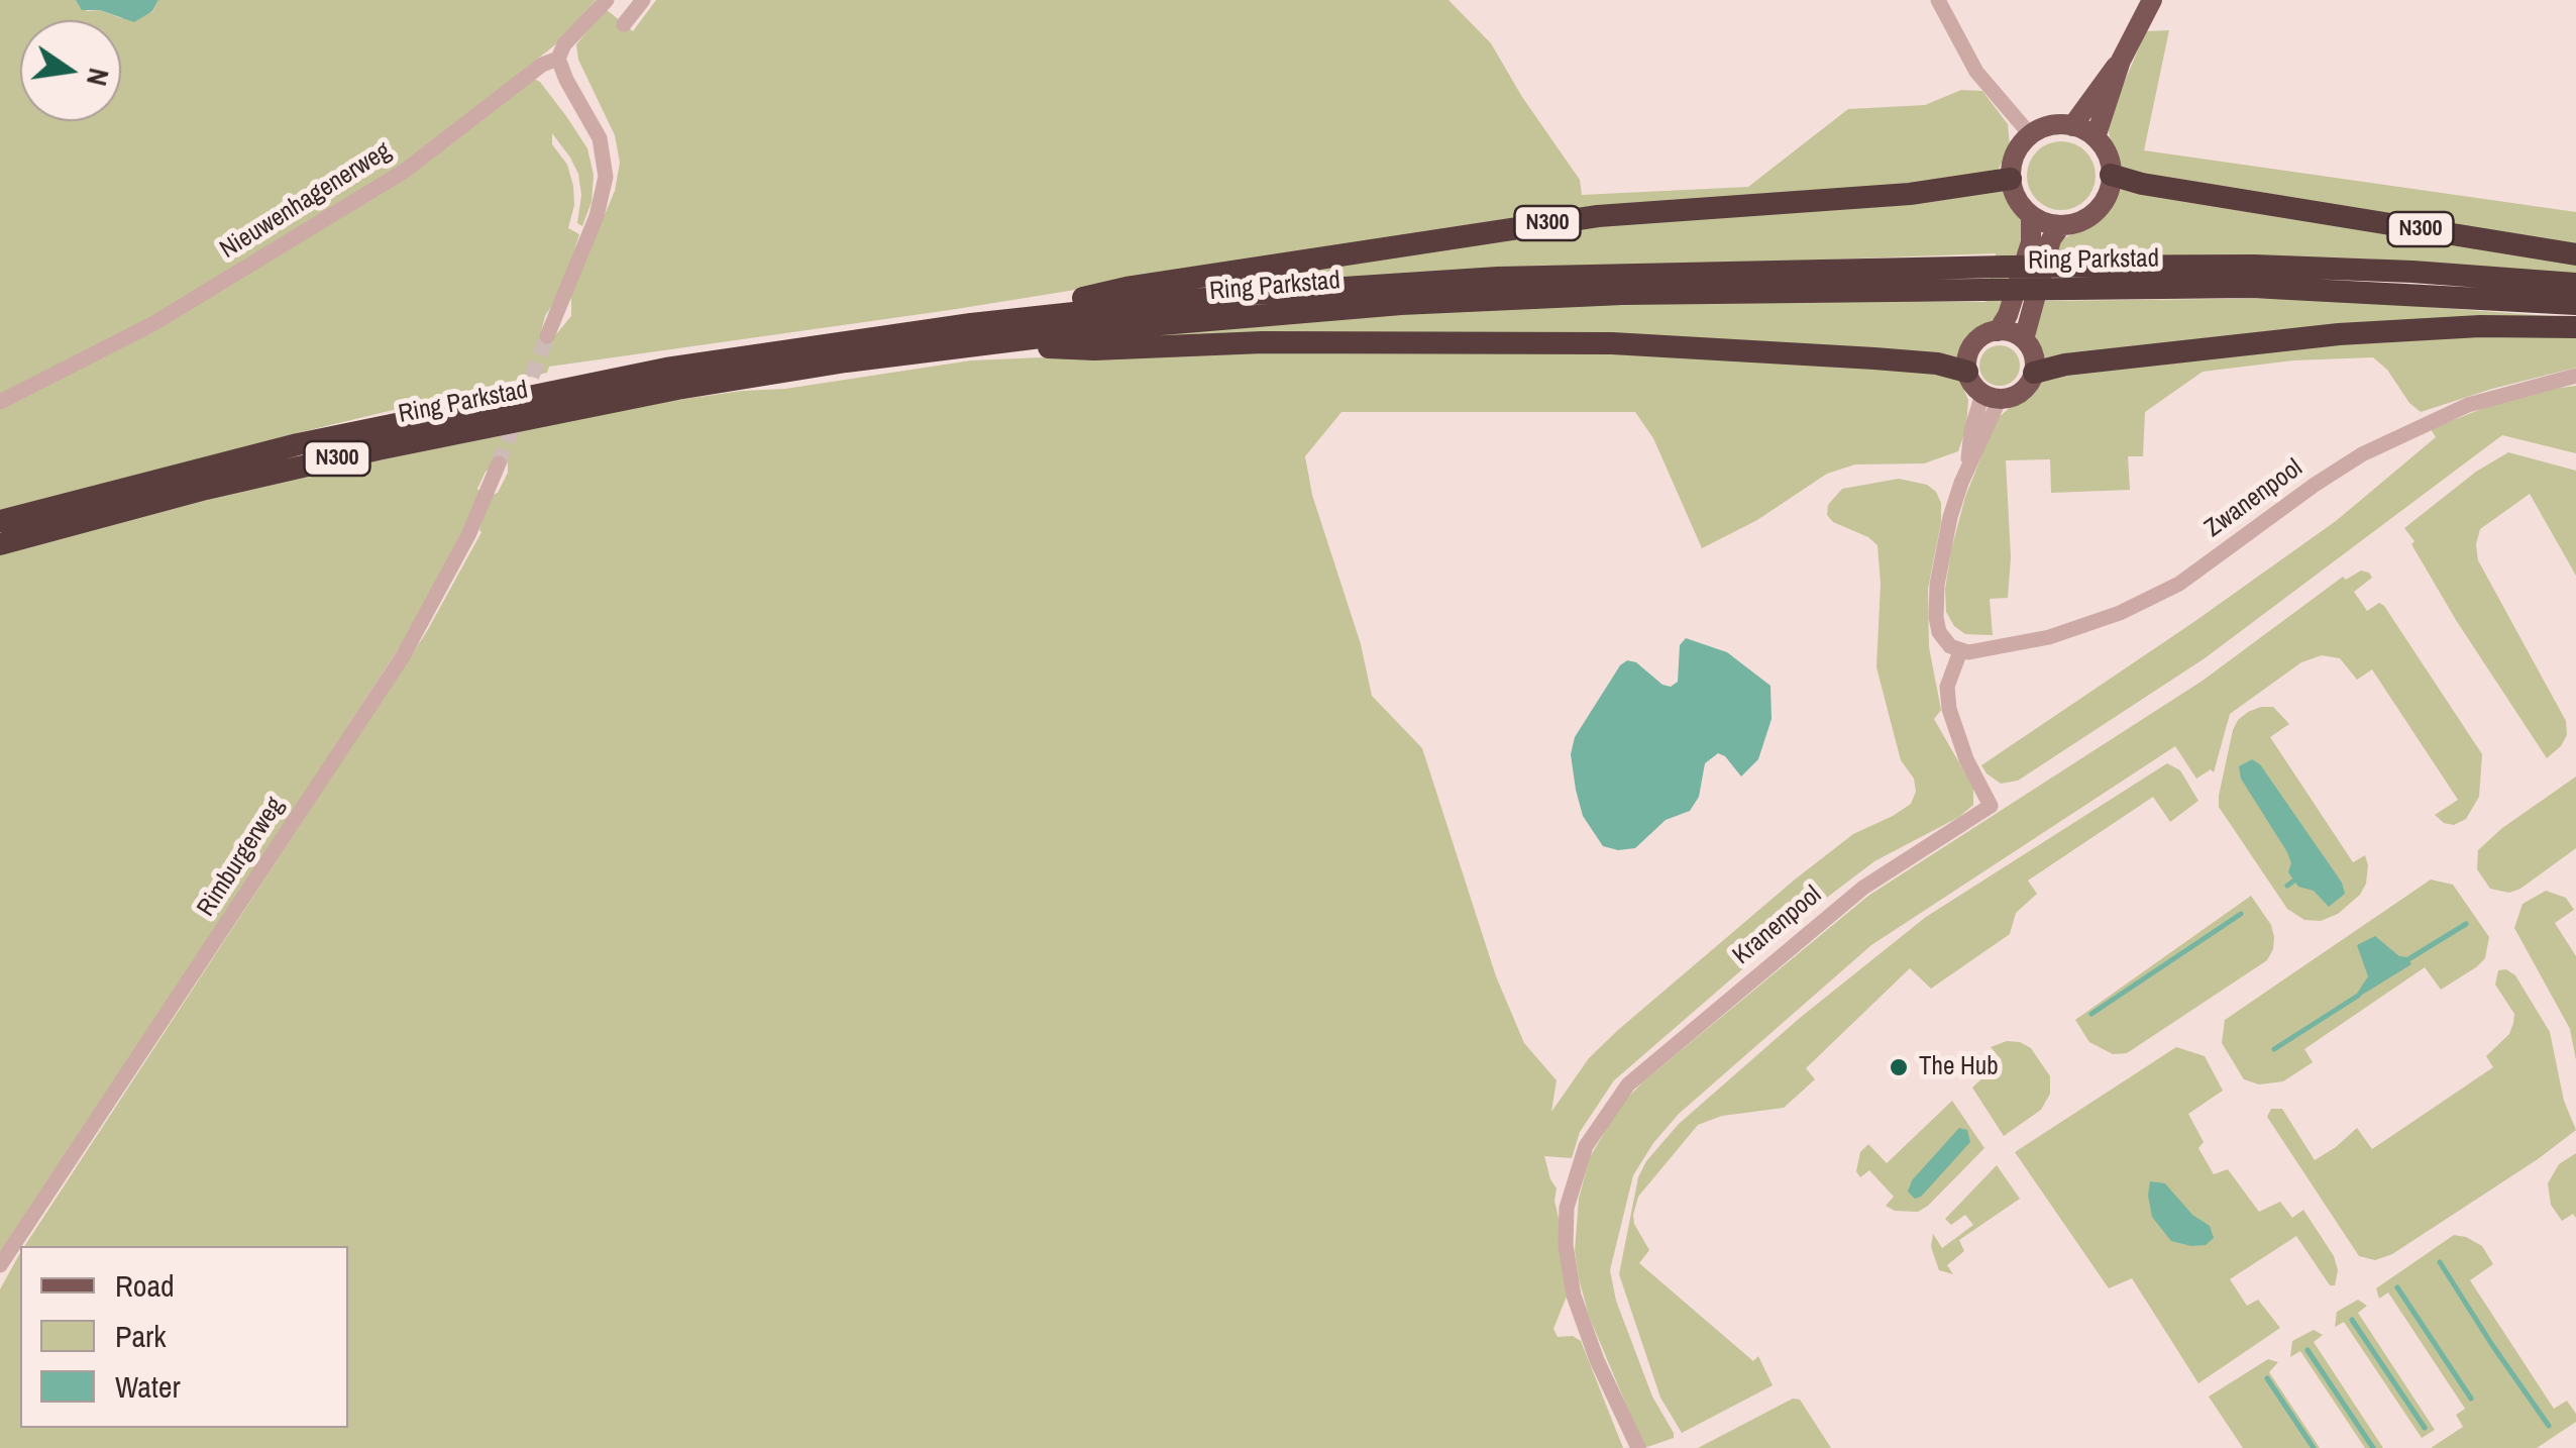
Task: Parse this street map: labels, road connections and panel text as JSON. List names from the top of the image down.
{
  "streets": {
    "highway": ["N300", "Ring Parkstad"],
    "street": [
      "Nieuwenhagenerweg",
      "Zwanenpool",
      "Rimburgerweg",
      "Kranenpool"
    ]
  },
  "crossings": [
    ["N300", "Ring Parkstad"],
    ["Zwanenpool", "Kranenpool"]
  ],
  "places": ["The Hub"],
  "legend": ["Road", "Park", "Water"],
  "north": "right"
}
